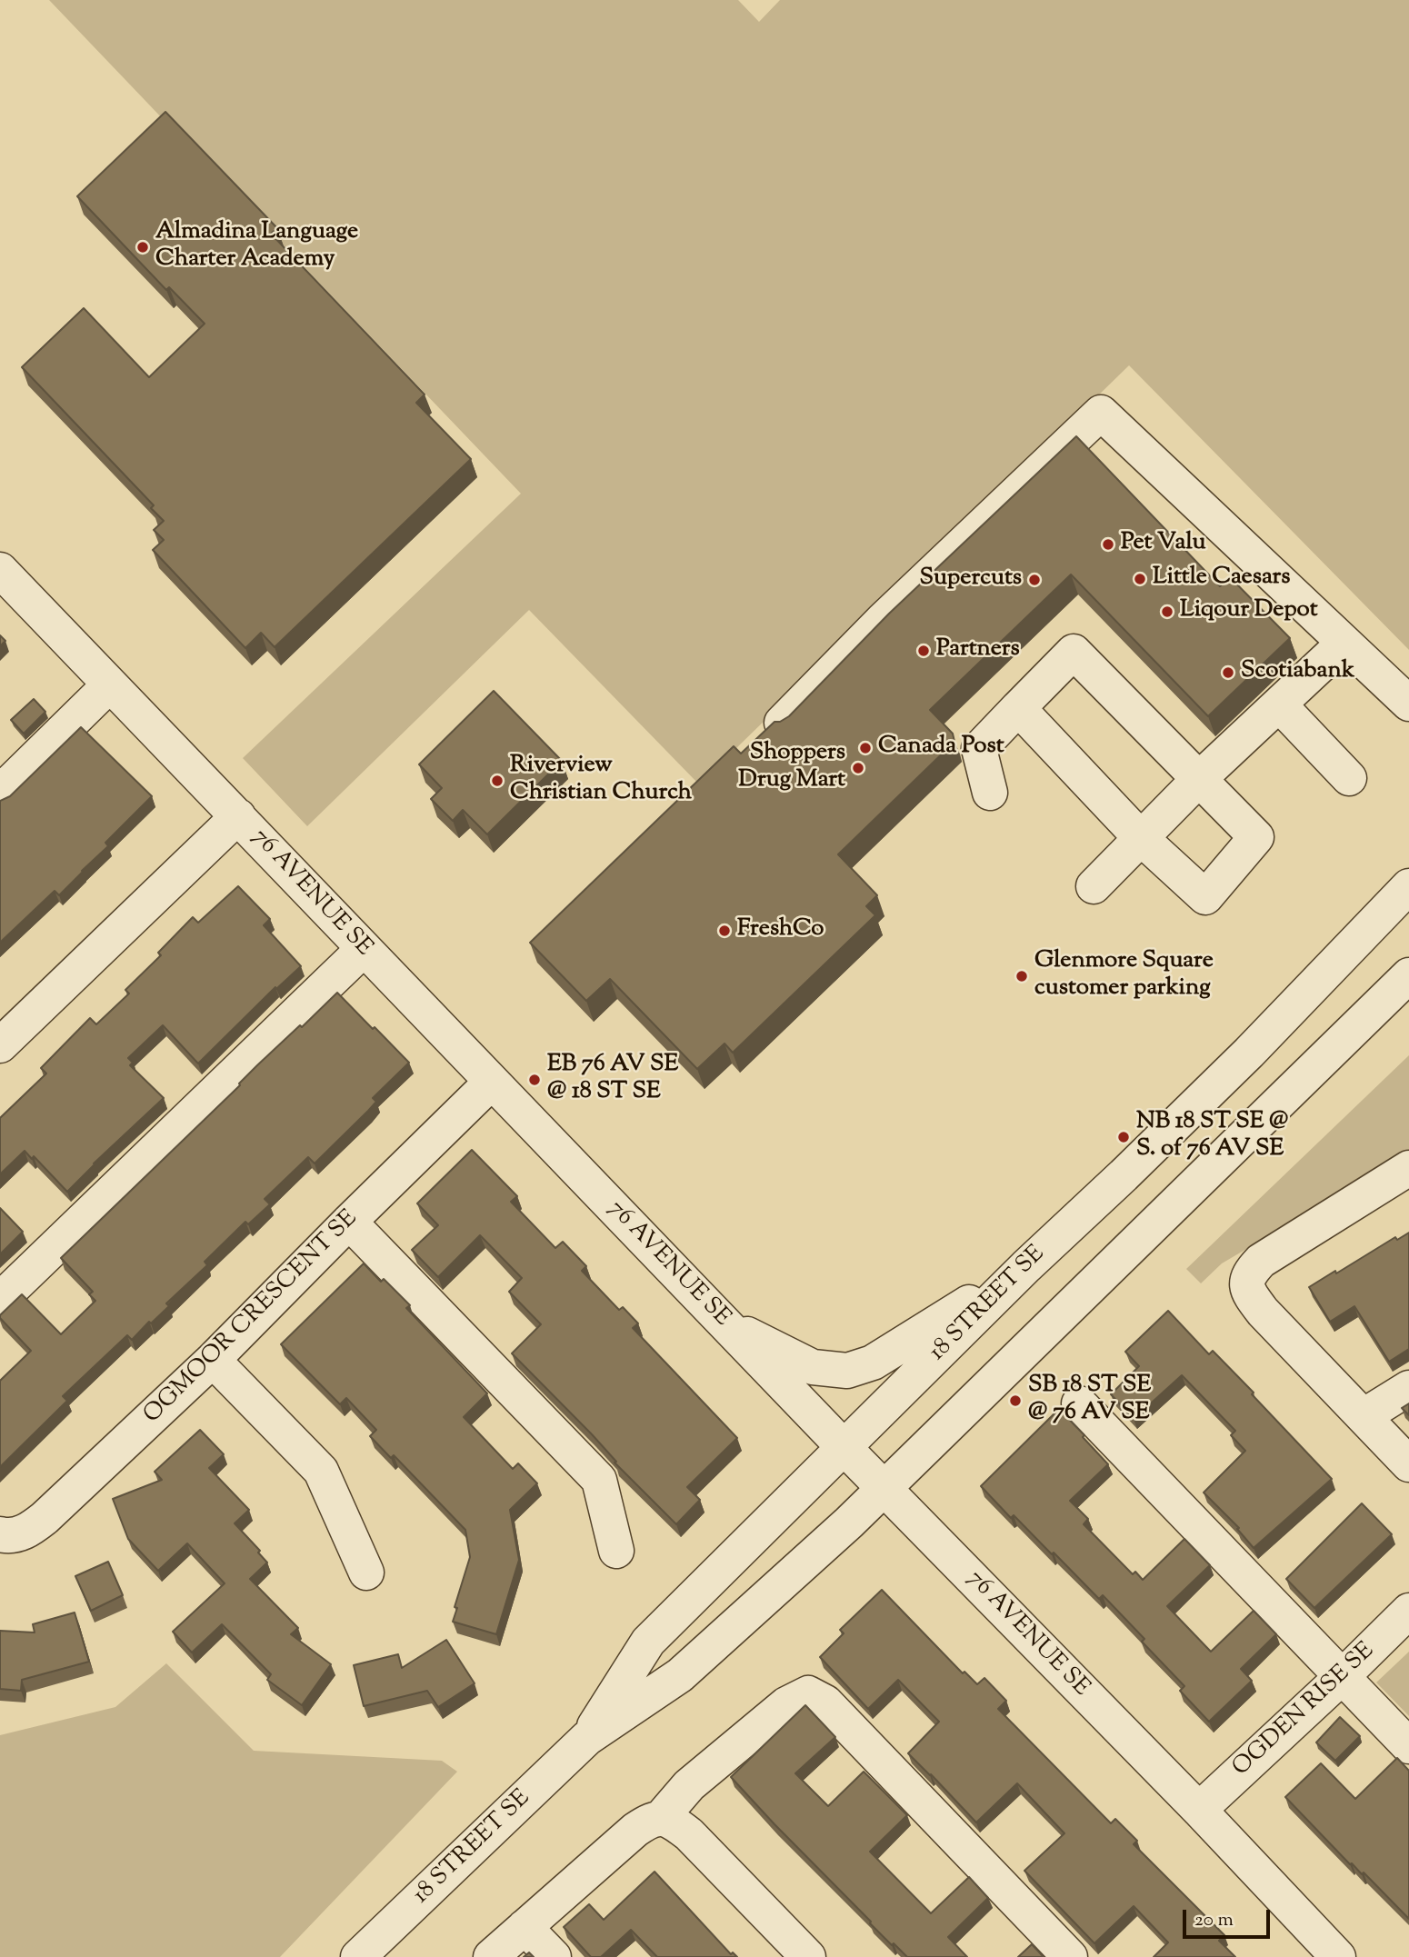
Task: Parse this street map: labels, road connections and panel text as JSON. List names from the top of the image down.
{
  "streets": {
    "street": [
      "76 AVENUE SE",
      "18 STREET SE",
      "OGMOOR CRESCENT SE",
      "OGDEN RISE SE"
    ]
  },
  "crossings": [
    ["76 AVENUE SE", "18 STREET SE"],
    ["76 AVENUE SE", "OGMOOR CRESCENT SE"],
    ["76 AVENUE SE", "OGDEN RISE SE"]
  ],
  "places": [
    "Almadina Language Charter Academy",
    "Pet Valu",
    "Little Caesars",
    "Supercuts",
    "Liqour Depot",
    "Partners",
    "Scotiabank",
    "Canada Post",
    "Shoppers Drug Mart",
    "Riverview Christian Church",
    "FreshCo",
    "Glenmore Square customer parking",
    "EB 76 AV SE @ 18 ST SE",
    "NB 18 ST SE @ S. of 76 AV SE",
    "SB 18 ST SE @ 76 AV SE"
  ],
  "scale_bar": "20 m"
}
